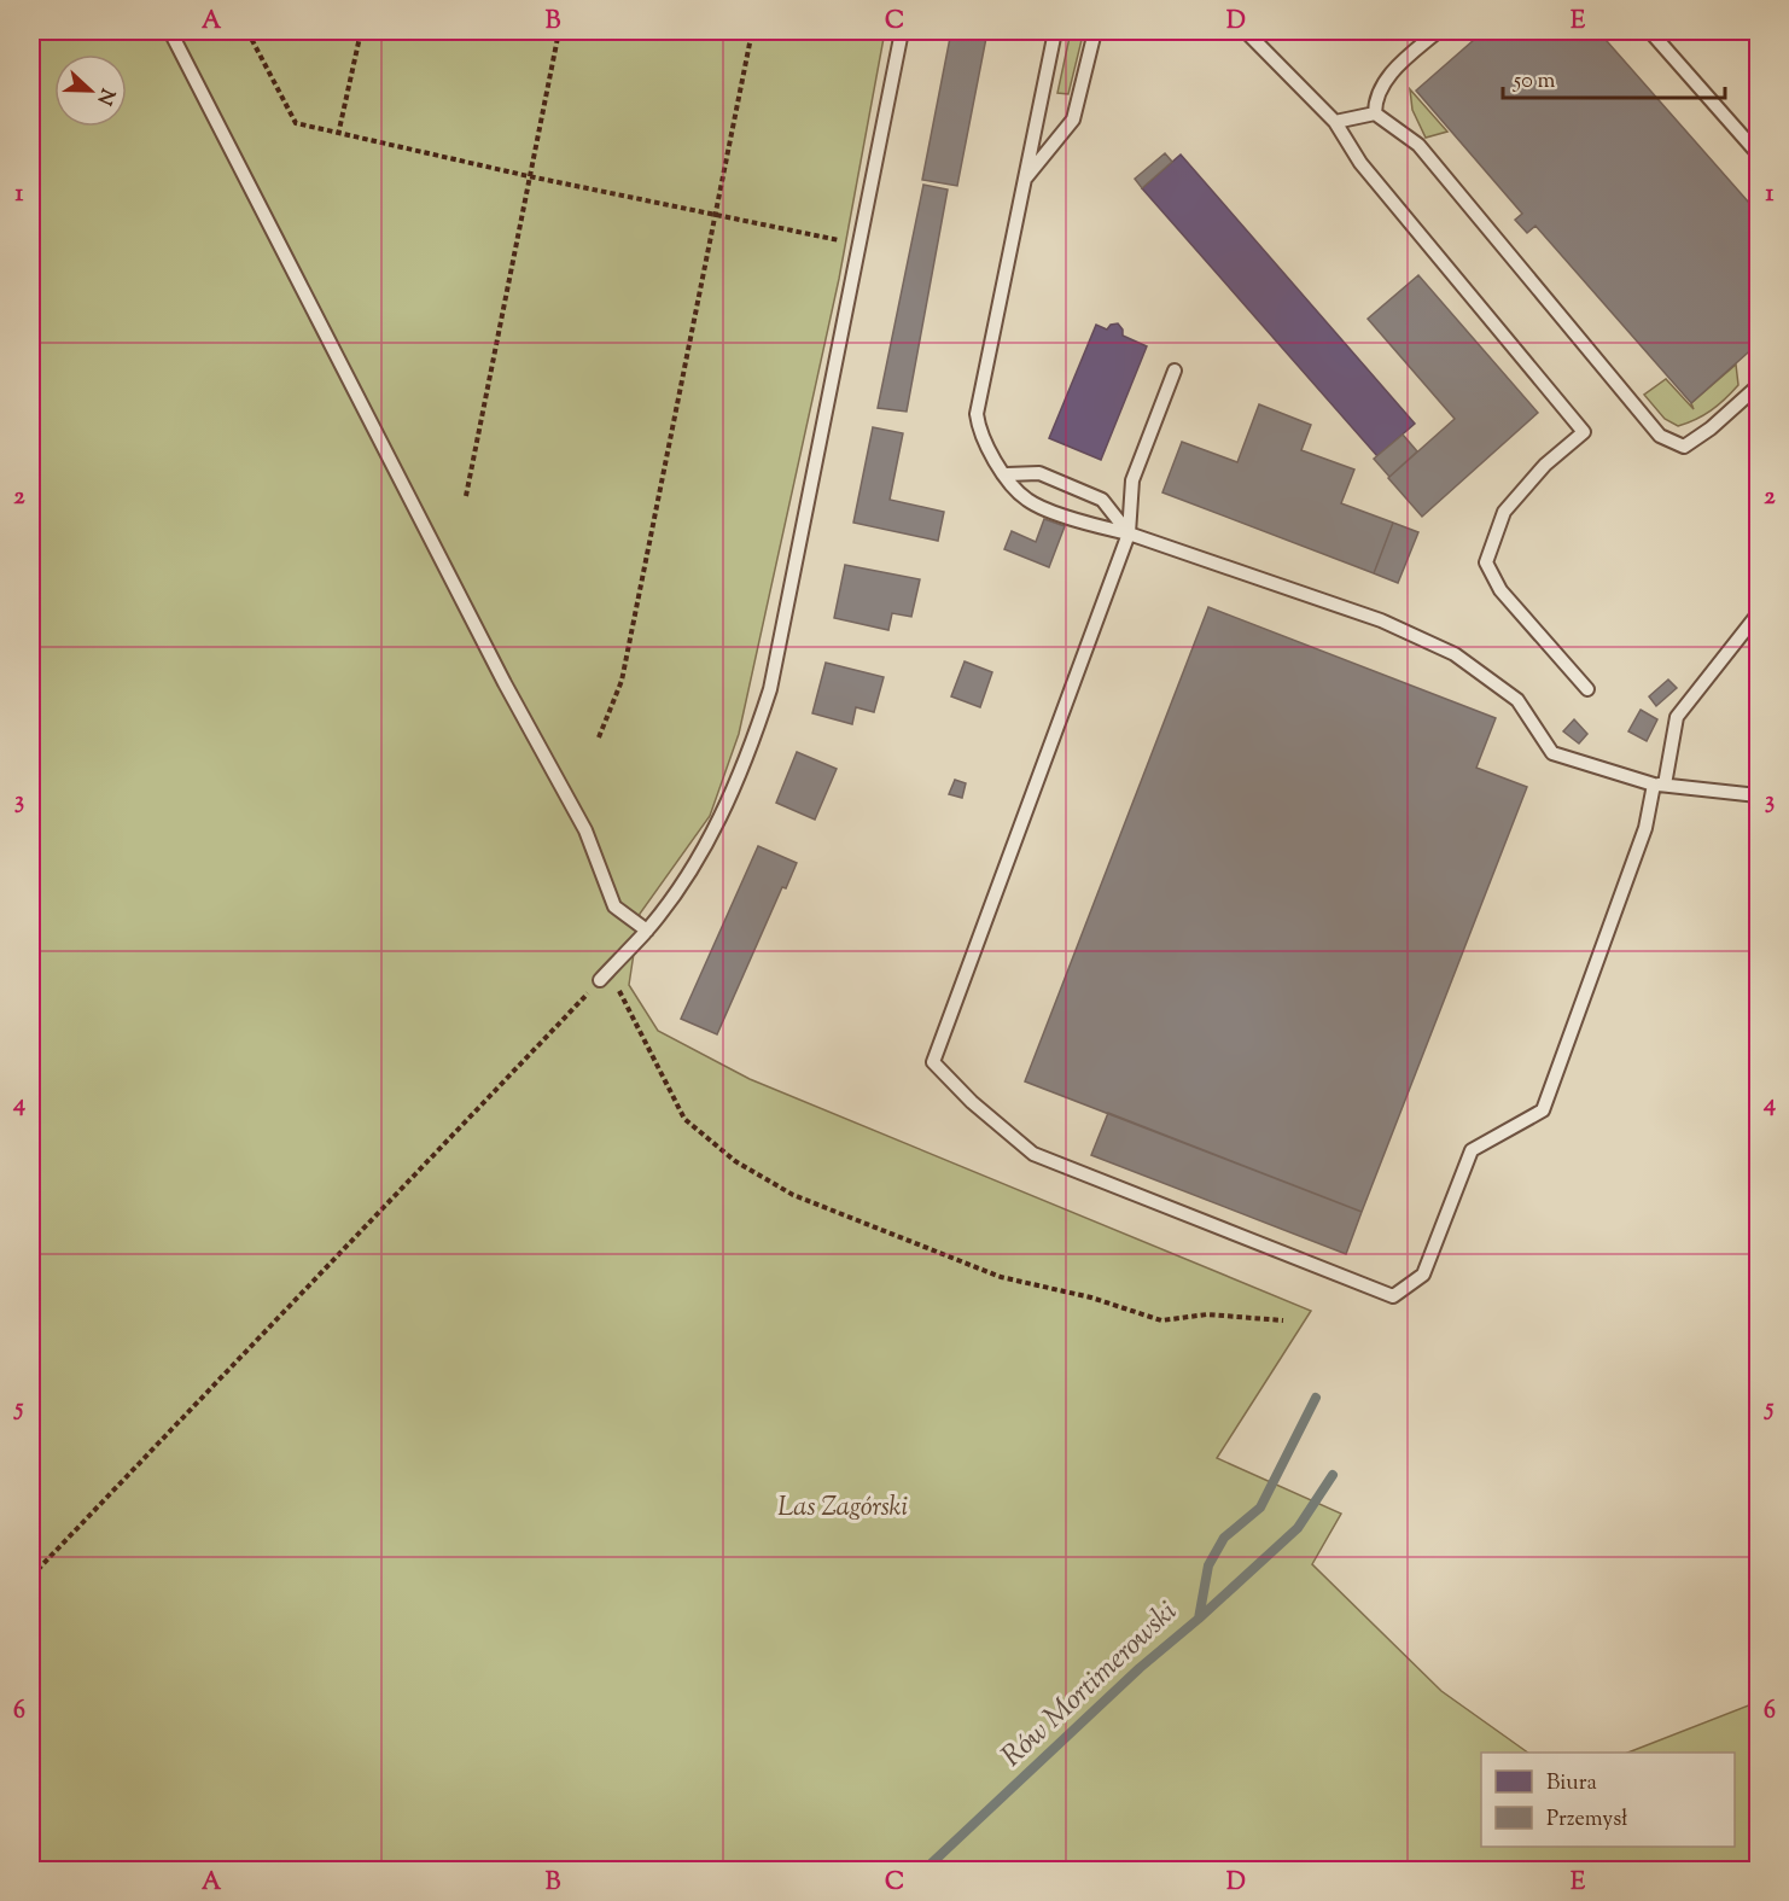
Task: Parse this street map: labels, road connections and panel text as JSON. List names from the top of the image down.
{
  "water": ["Rów Mortimerowski"],
  "parks": ["Las Zagórski"],
  "legend": ["Biura", "Przemysł"],
  "scale_bar": "50 m",
  "north": "right",
  "grid": {
    "columns": [
      "A",
      "B",
      "C",
      "D",
      "E"
    ],
    "rows": [
      "1",
      "2",
      "3",
      "4",
      "5",
      "6"
    ]
  }
}
